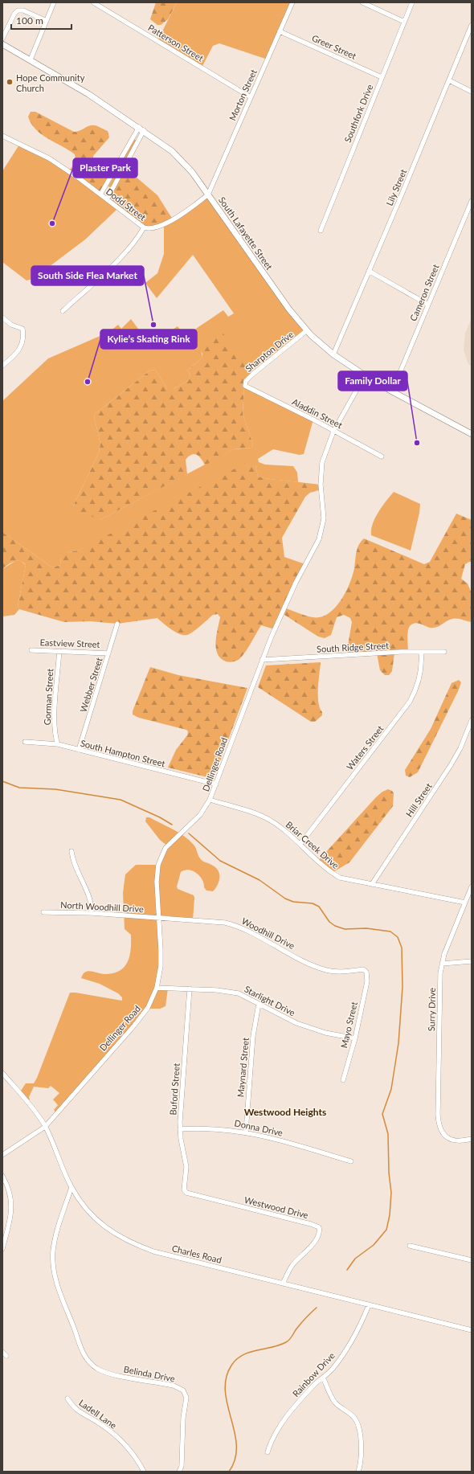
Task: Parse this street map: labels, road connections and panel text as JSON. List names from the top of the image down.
{
  "streets": {
    "main road": ["South Lafayette Street"],
    "street": [
      "Patterson Street",
      "Greer Street",
      "Morton Street",
      "Southfork Drive",
      "Lily Street",
      "Dodd Street",
      "Cameron Street",
      "Sharpton Drive",
      "Aladdin Street",
      "Eastview Street",
      "South Ridge Street",
      "Webber Street",
      "Gorman Street",
      "Waters Street",
      "South Hampton Street",
      "Dellinger Road",
      "Hill Street",
      "Briar Creek Drive",
      "North Woodhill Drive",
      "Woodhill Drive",
      "Starlight Drive",
      "Surry Drive",
      "Mayo Street",
      "Maynard Street",
      "Buford Street",
      "Donna Drive",
      "Westwood Drive",
      "Charles Road",
      "Belinda Drive",
      "Rainbow Drive",
      "Ladell Lane"
    ]
  },
  "crossings": [
    ["Patterson Street", "Morton Street"],
    ["Greer Street", "Morton Street"],
    ["Greer Street", "Southfork Drive"],
    ["Morton Street", "Dodd Street"],
    ["Morton Street", "South Lafayette Street"],
    ["Lily Street", "South Lafayette Street"],
    ["Dodd Street", "South Lafayette Street"],
    ["South Lafayette Street", "Cameron Street"],
    ["South Lafayette Street", "Sharpton Drive"],
    ["South Lafayette Street", "Dellinger Road"],
    ["Sharpton Drive", "Aladdin Street"],
    ["Aladdin Street", "Dellinger Road"],
    ["Eastview Street", "Webber Street"],
    ["Eastview Street", "Gorman Street"],
    ["South Ridge Street", "Waters Street"],
    ["South Ridge Street", "Dellinger Road"],
    ["Webber Street", "South Hampton Street"],
    ["Gorman Street", "South Hampton Street"],
    ["Waters Street", "Briar Creek Drive"],
    ["South Hampton Street", "Dellinger Road"],
    ["Dellinger Road", "Briar Creek Drive"],
    ["Dellinger Road", "North Woodhill Drive"],
    ["Dellinger Road", "Woodhill Drive"],
    ["Dellinger Road", "Starlight Drive"],
    ["Dellinger Road", "Charles Road"],
    ["Hill Street", "Briar Creek Drive"],
    ["Briar Creek Drive", "Surry Drive"],
    ["North Woodhill Drive", "Woodhill Drive"],
    ["Woodhill Drive", "Mayo Street"],
    ["Starlight Drive", "Mayo Street"],
    ["Starlight Drive", "Maynard Street"],
    ["Starlight Drive", "Buford Street"],
    ["Maynard Street", "Donna Drive"],
    ["Buford Street", "Donna Drive"],
    ["Buford Street", "Westwood Drive"],
    ["Westwood Drive", "Charles Road"],
    ["Charles Road", "Belinda Drive"],
    ["Charles Road", "Rainbow Drive"]
  ],
  "districts": ["Westwood Heights"],
  "places": [
    "Hope Community Church",
    "Plaster Park",
    "South Side Flea Market",
    "Kylie’s Skating Rink",
    "Family Dollar"
  ],
  "scale_bar": "100 m"
}
